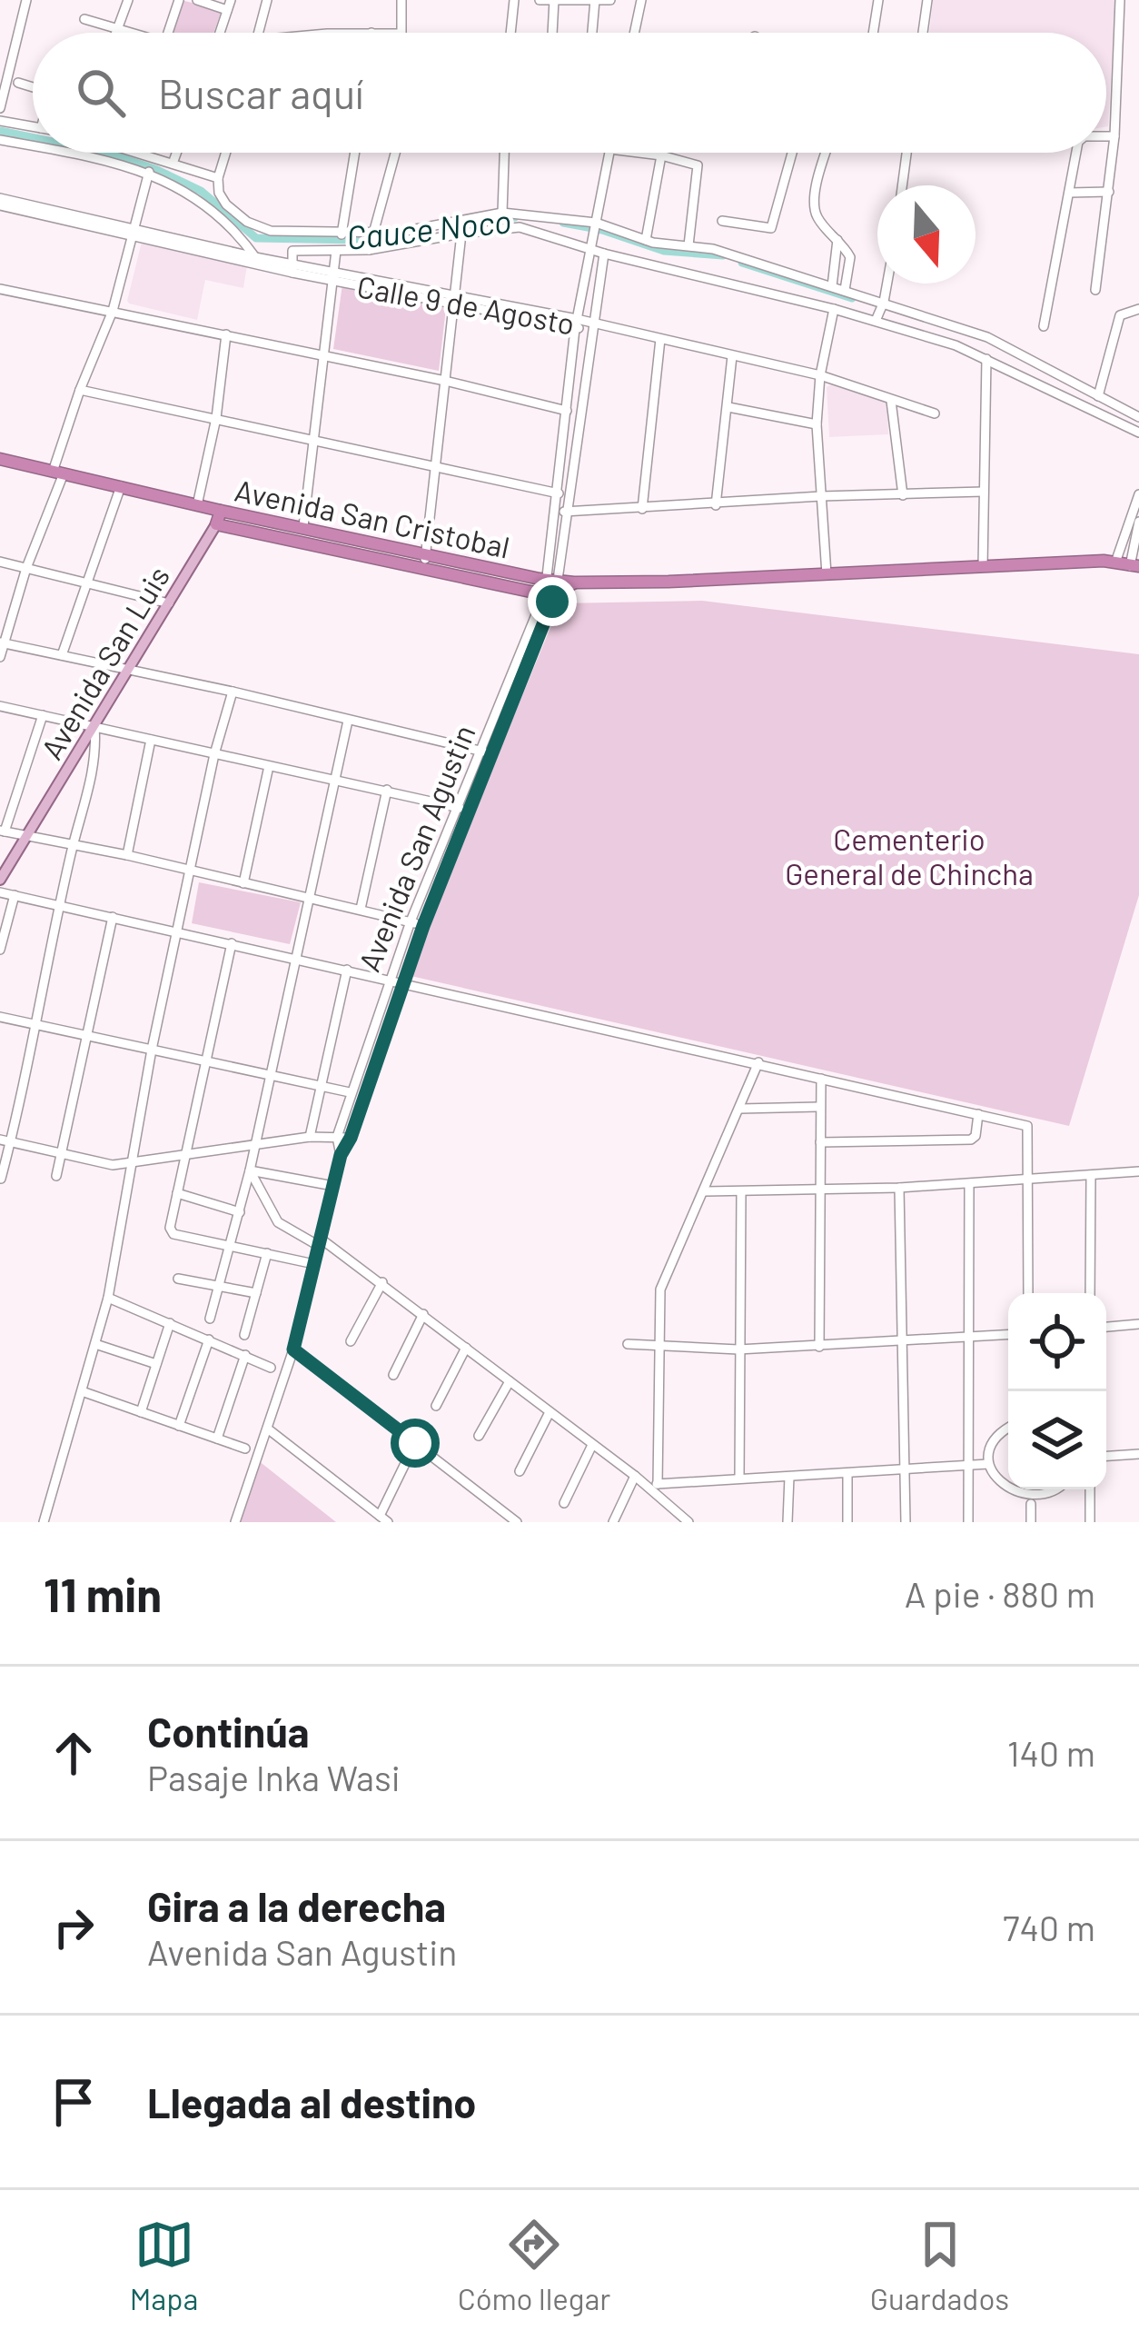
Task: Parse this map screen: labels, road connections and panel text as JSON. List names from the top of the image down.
{
  "streets": {
    "highway": ["Avenida San Cristobal", "Avenida San Luis"],
    "street": ["Calle 9 de Agosto", "Avenida San Agustin"]
  },
  "crossings": [
    ["Avenida San Cristobal", "Avenida San Luis"],
    ["Avenida San Cristobal", "Avenida San Agustin"]
  ],
  "water": ["Cauce Noco"],
  "parks": ["Cementerio General de Chincha"],
  "north": "bottom",
  "page": {
    "search": "Buscar aquí",
    "heading": ["11 min", "A pie · 880 m"],
    "list": [
      ["Continúa", "Pasaje Inka Wasi", "140 m"],
      ["Gira a la derecha", "Avenida San Agustin", "740 m"],
      "Llegada al destino"
    ],
    "nav": ["Mapa", "Cómo llegar", "Guardados"]
  }
}
